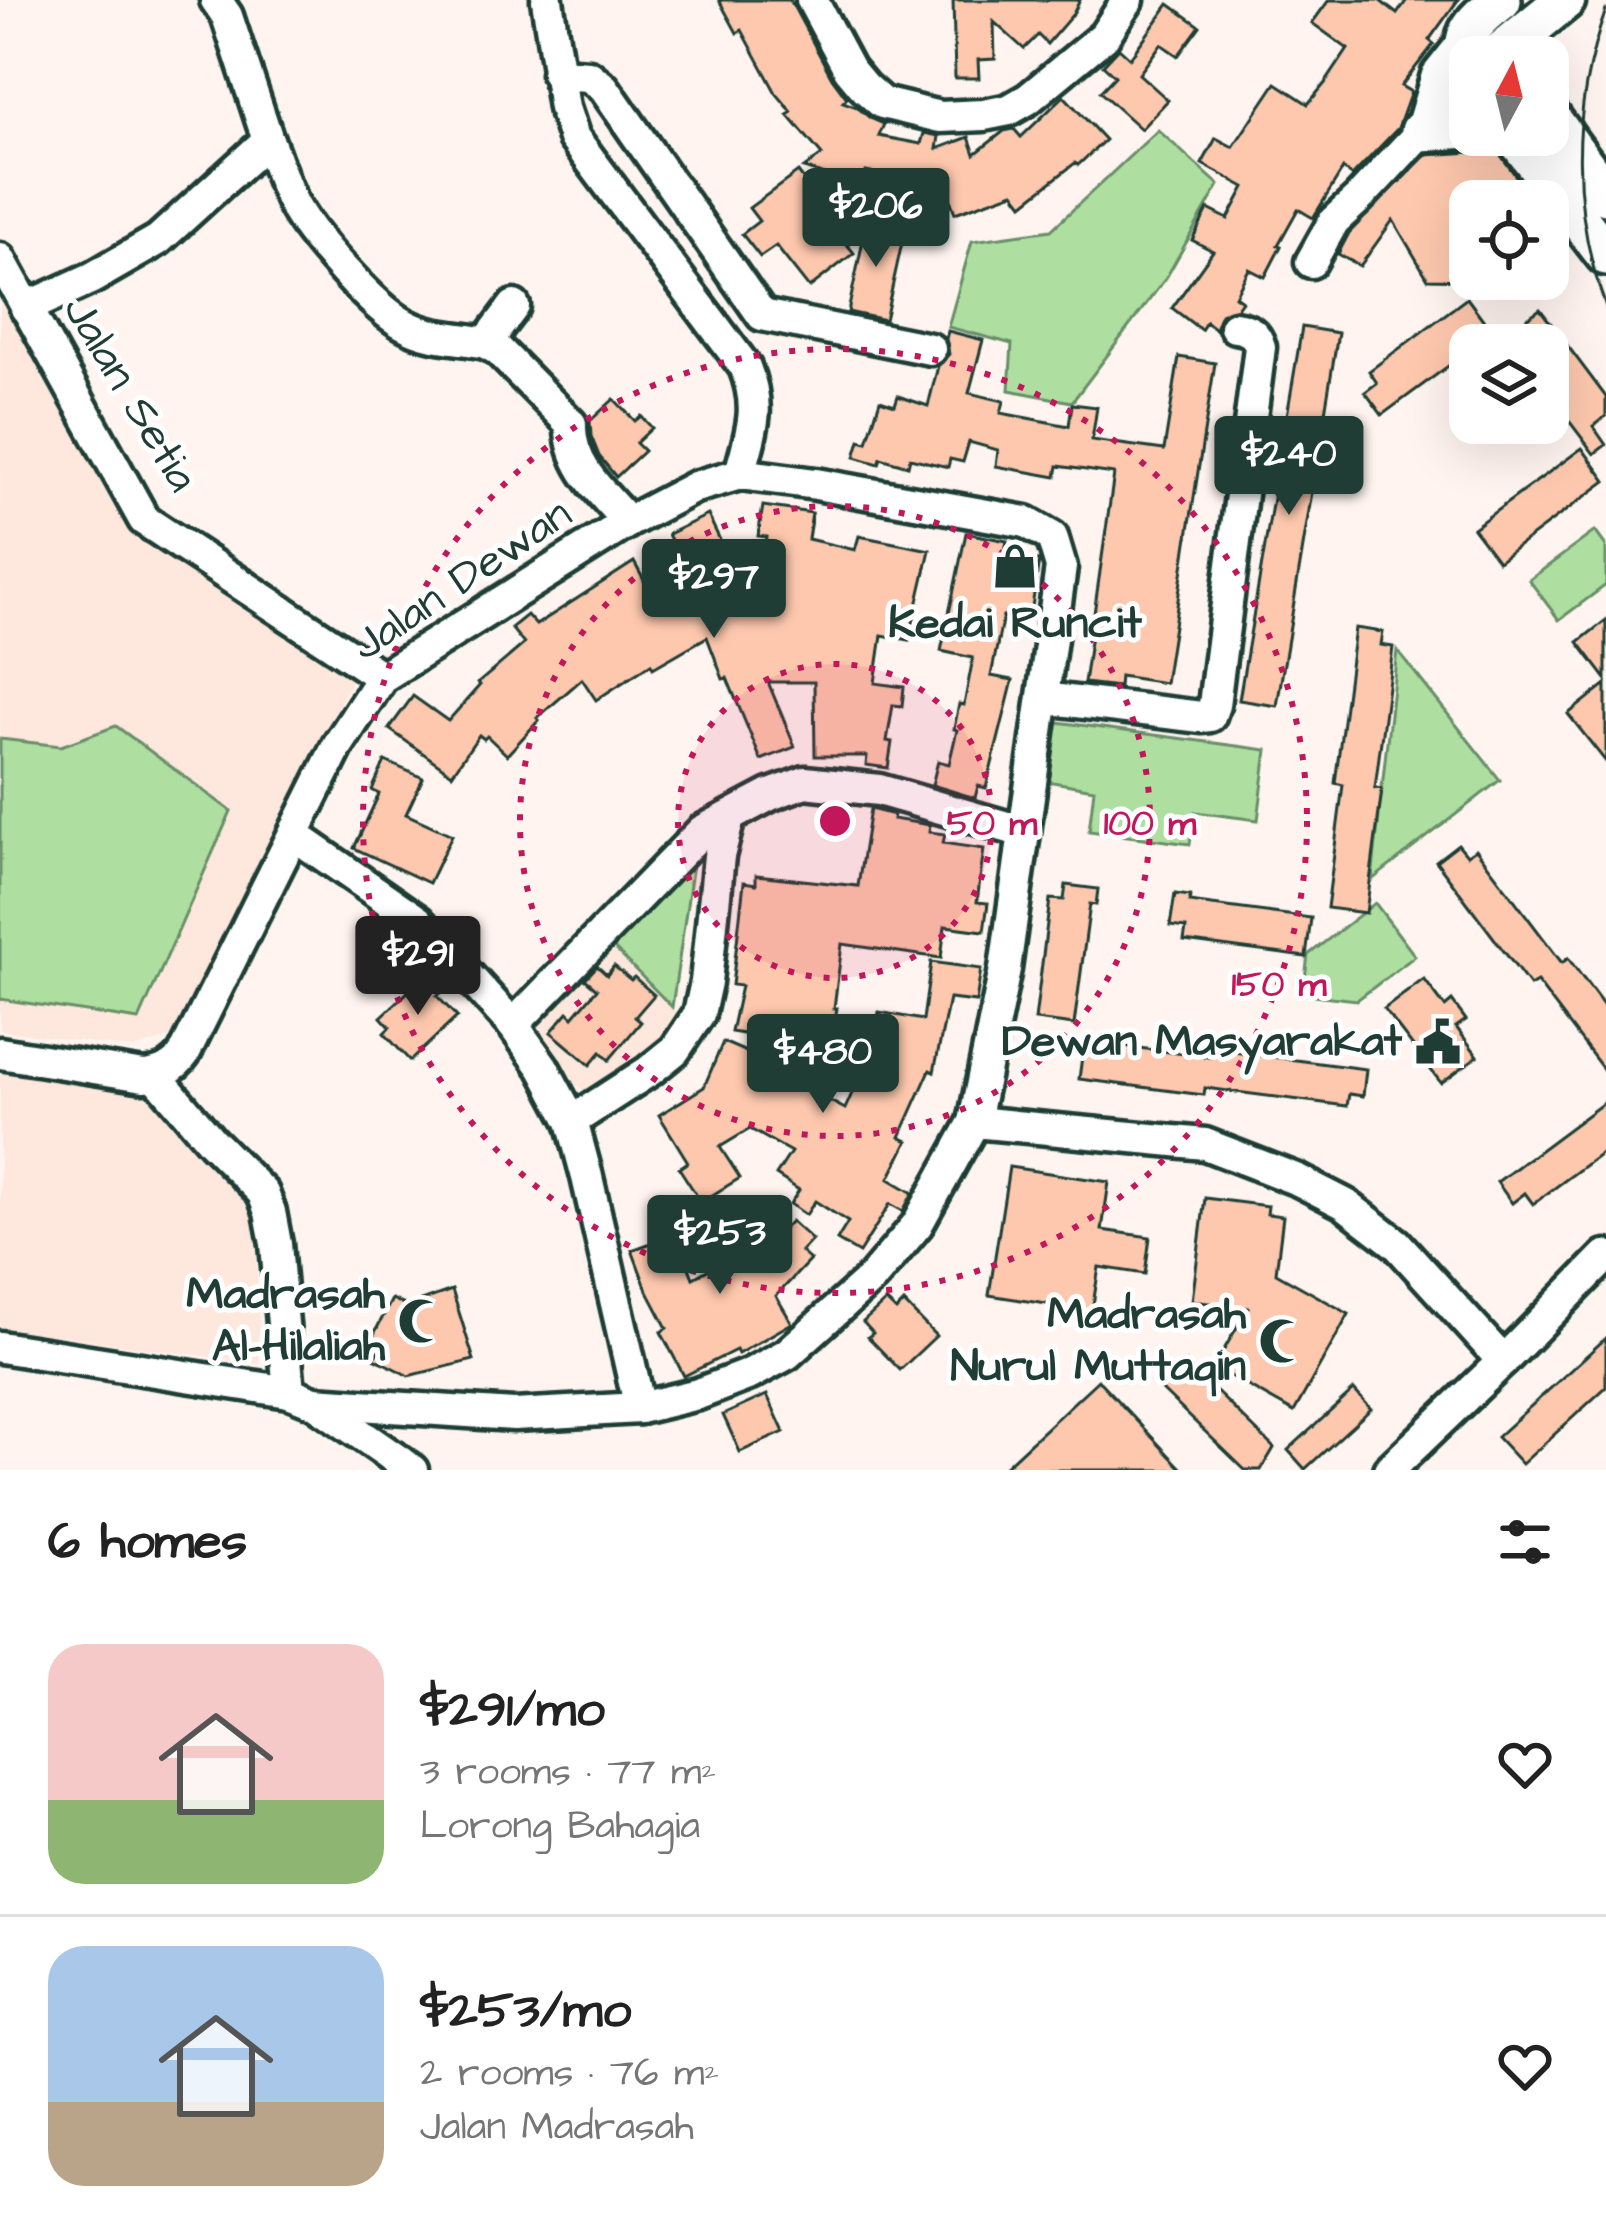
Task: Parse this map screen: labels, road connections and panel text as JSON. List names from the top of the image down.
{
  "streets": {
    "street": ["Jalan Setia", "Jalan Dewan"]
  },
  "crossings": [
    ["Jalan Setia", "Jalan Dewan"]
  ],
  "places": {
    "shop": ["Kedai Runcit"],
    "public building": ["Dewan Masyarakat"],
    "mosque": ["Madrasah Al-Hilaliah", "Madrasah Nurul Muttaqin"]
  },
  "north": "top",
  "page": {
    "price": [
      "$206",
      "$240",
      "$297",
      "$291",
      "$480",
      "$253"
    ],
    "heading": "6 homes",
    "list": [
      {
        "name": "$291/mo",
        "note": "3 rooms · 77 m² · Lorong Bahagia"
      },
      {
        "name": "$253/mo",
        "note": "2 rooms · 76 m² · Jalan Madrasah"
      }
    ]
  },
  "rings": ["50 m", "100 m", "150 m"]
}
